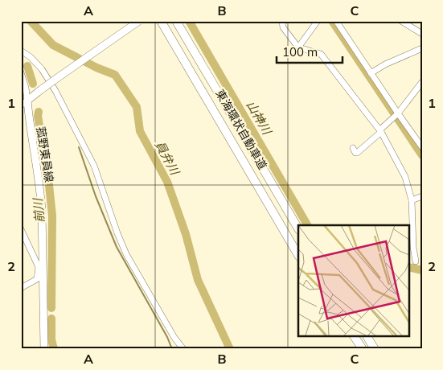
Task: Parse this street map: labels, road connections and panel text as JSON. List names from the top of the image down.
{
  "streets": {
    "highway": ["東海環状自動車道"],
    "main road": ["菰野東員線"]
  },
  "water": ["山神川", "員弁川", "前川"],
  "scale_bar": "100 m",
  "grid": {
    "columns": ["A", "B", "C"],
    "rows": ["1", "2"]
  }
}
